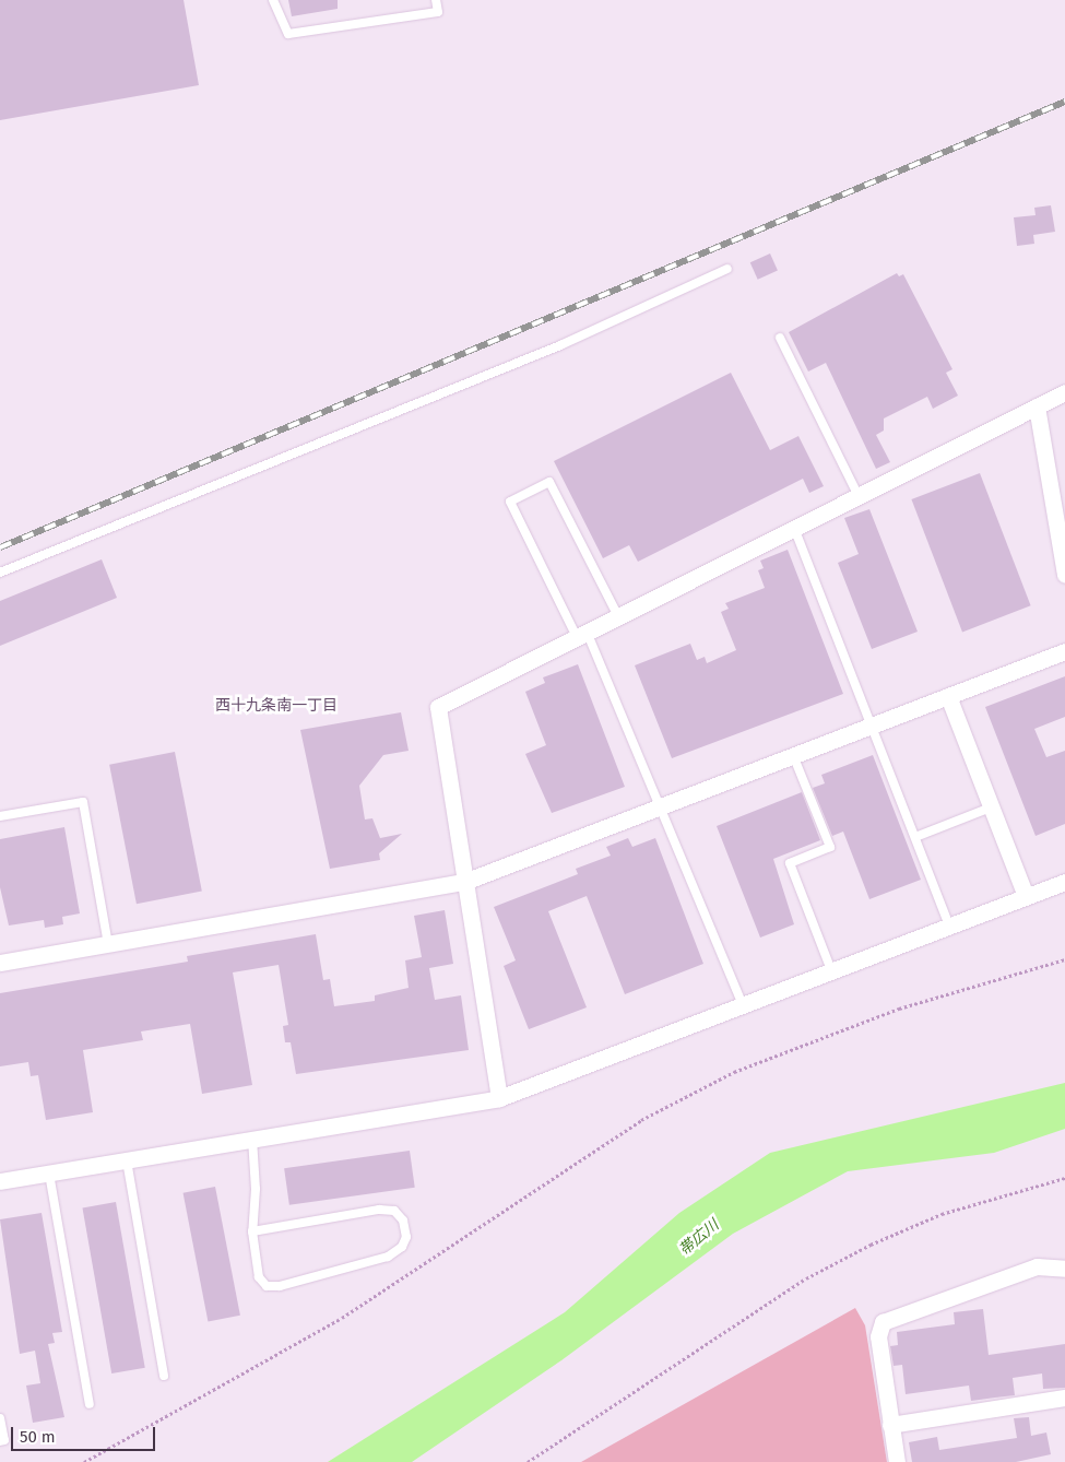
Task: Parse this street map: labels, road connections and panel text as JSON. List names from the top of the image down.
{
  "districts": ["西十九条南一丁目"],
  "water": ["帯広川"],
  "scale_bar": "50 m"
}
